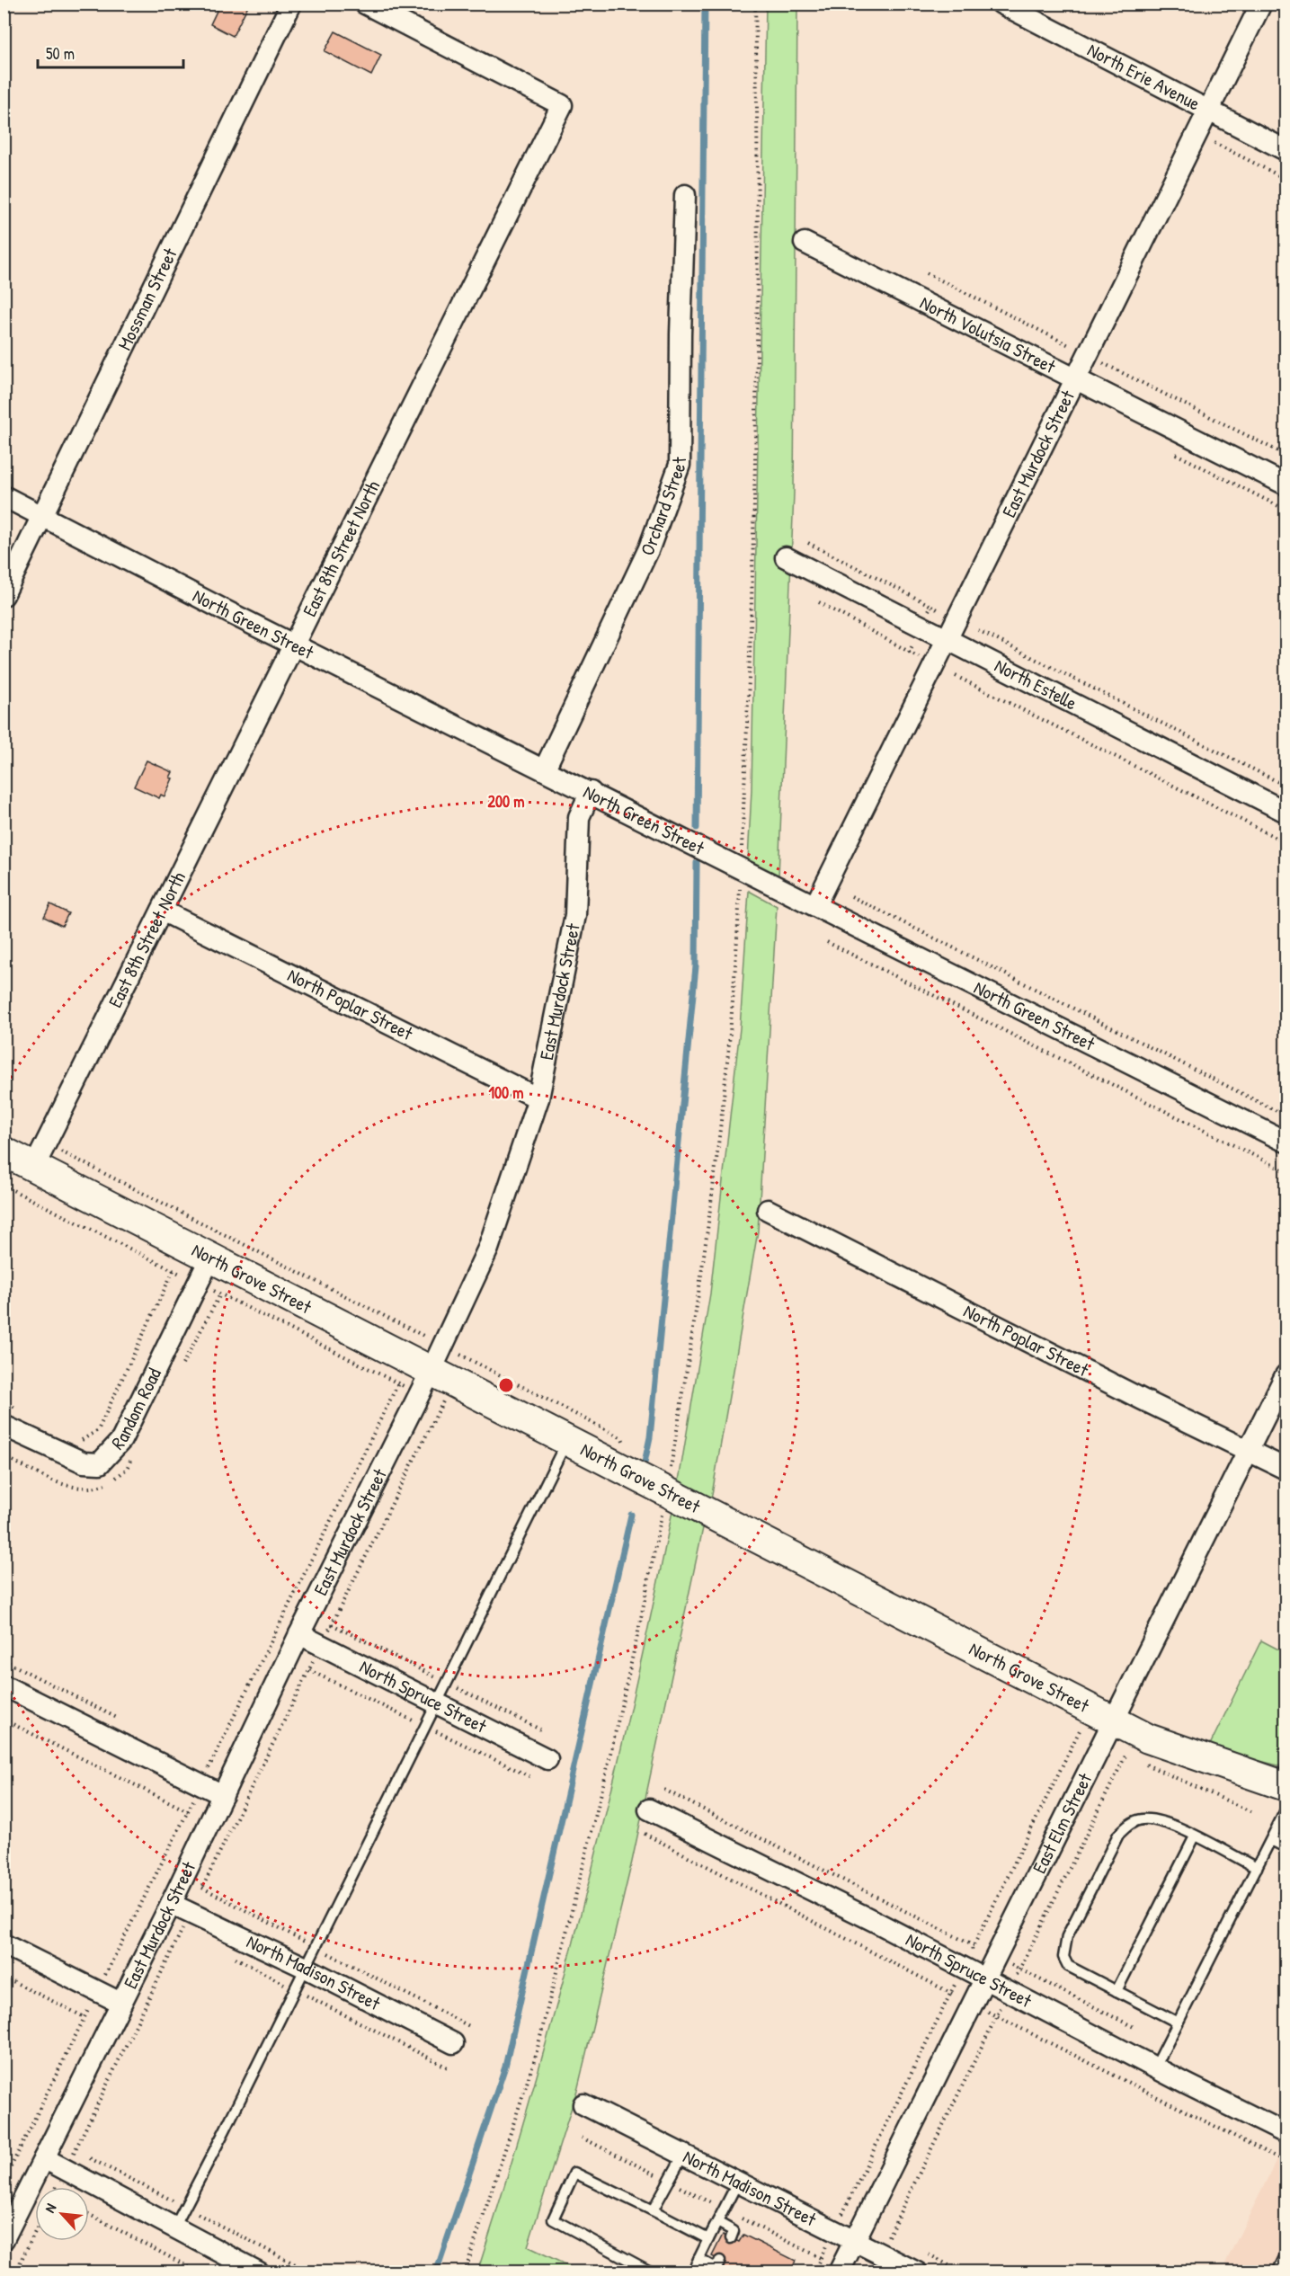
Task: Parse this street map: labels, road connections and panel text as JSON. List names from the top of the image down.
{
  "streets": {
    "street": [
      "North Erie Avenue",
      "Mossman Street",
      "North Volutsia Street",
      "East Murdock Street",
      "Orchard Street",
      "East 8th Street North",
      "North Green Street",
      "North Estelle",
      "North Poplar Street",
      "North Grove Street",
      "Random Road",
      "North Spruce Street",
      "East Elm Street",
      "North Madison Street"
    ]
  },
  "crossings": [
    ["North Erie Avenue", "East Murdock Street"],
    ["Mossman Street", "North Green Street"],
    ["North Volutsia Street", "East Murdock Street"],
    ["East Murdock Street", "North Green Street"],
    ["East Murdock Street", "North Estelle"],
    ["East Murdock Street", "North Poplar Street"],
    ["East Murdock Street", "North Grove Street"],
    ["East Murdock Street", "North Spruce Street"],
    ["East Murdock Street", "North Madison Street"],
    ["Orchard Street", "North Green Street"],
    ["East 8th Street North", "North Green Street"],
    ["East 8th Street North", "North Poplar Street"],
    ["East 8th Street North", "North Grove Street"],
    ["North Poplar Street", "East Elm Street"],
    ["North Grove Street", "Random Road"],
    ["North Grove Street", "East Elm Street"],
    ["North Spruce Street", "East Elm Street"],
    ["East Elm Street", "North Madison Street"]
  ],
  "scale_bar": "50 m",
  "north": "top left",
  "rings": ["200 m", "100 m"]
}
